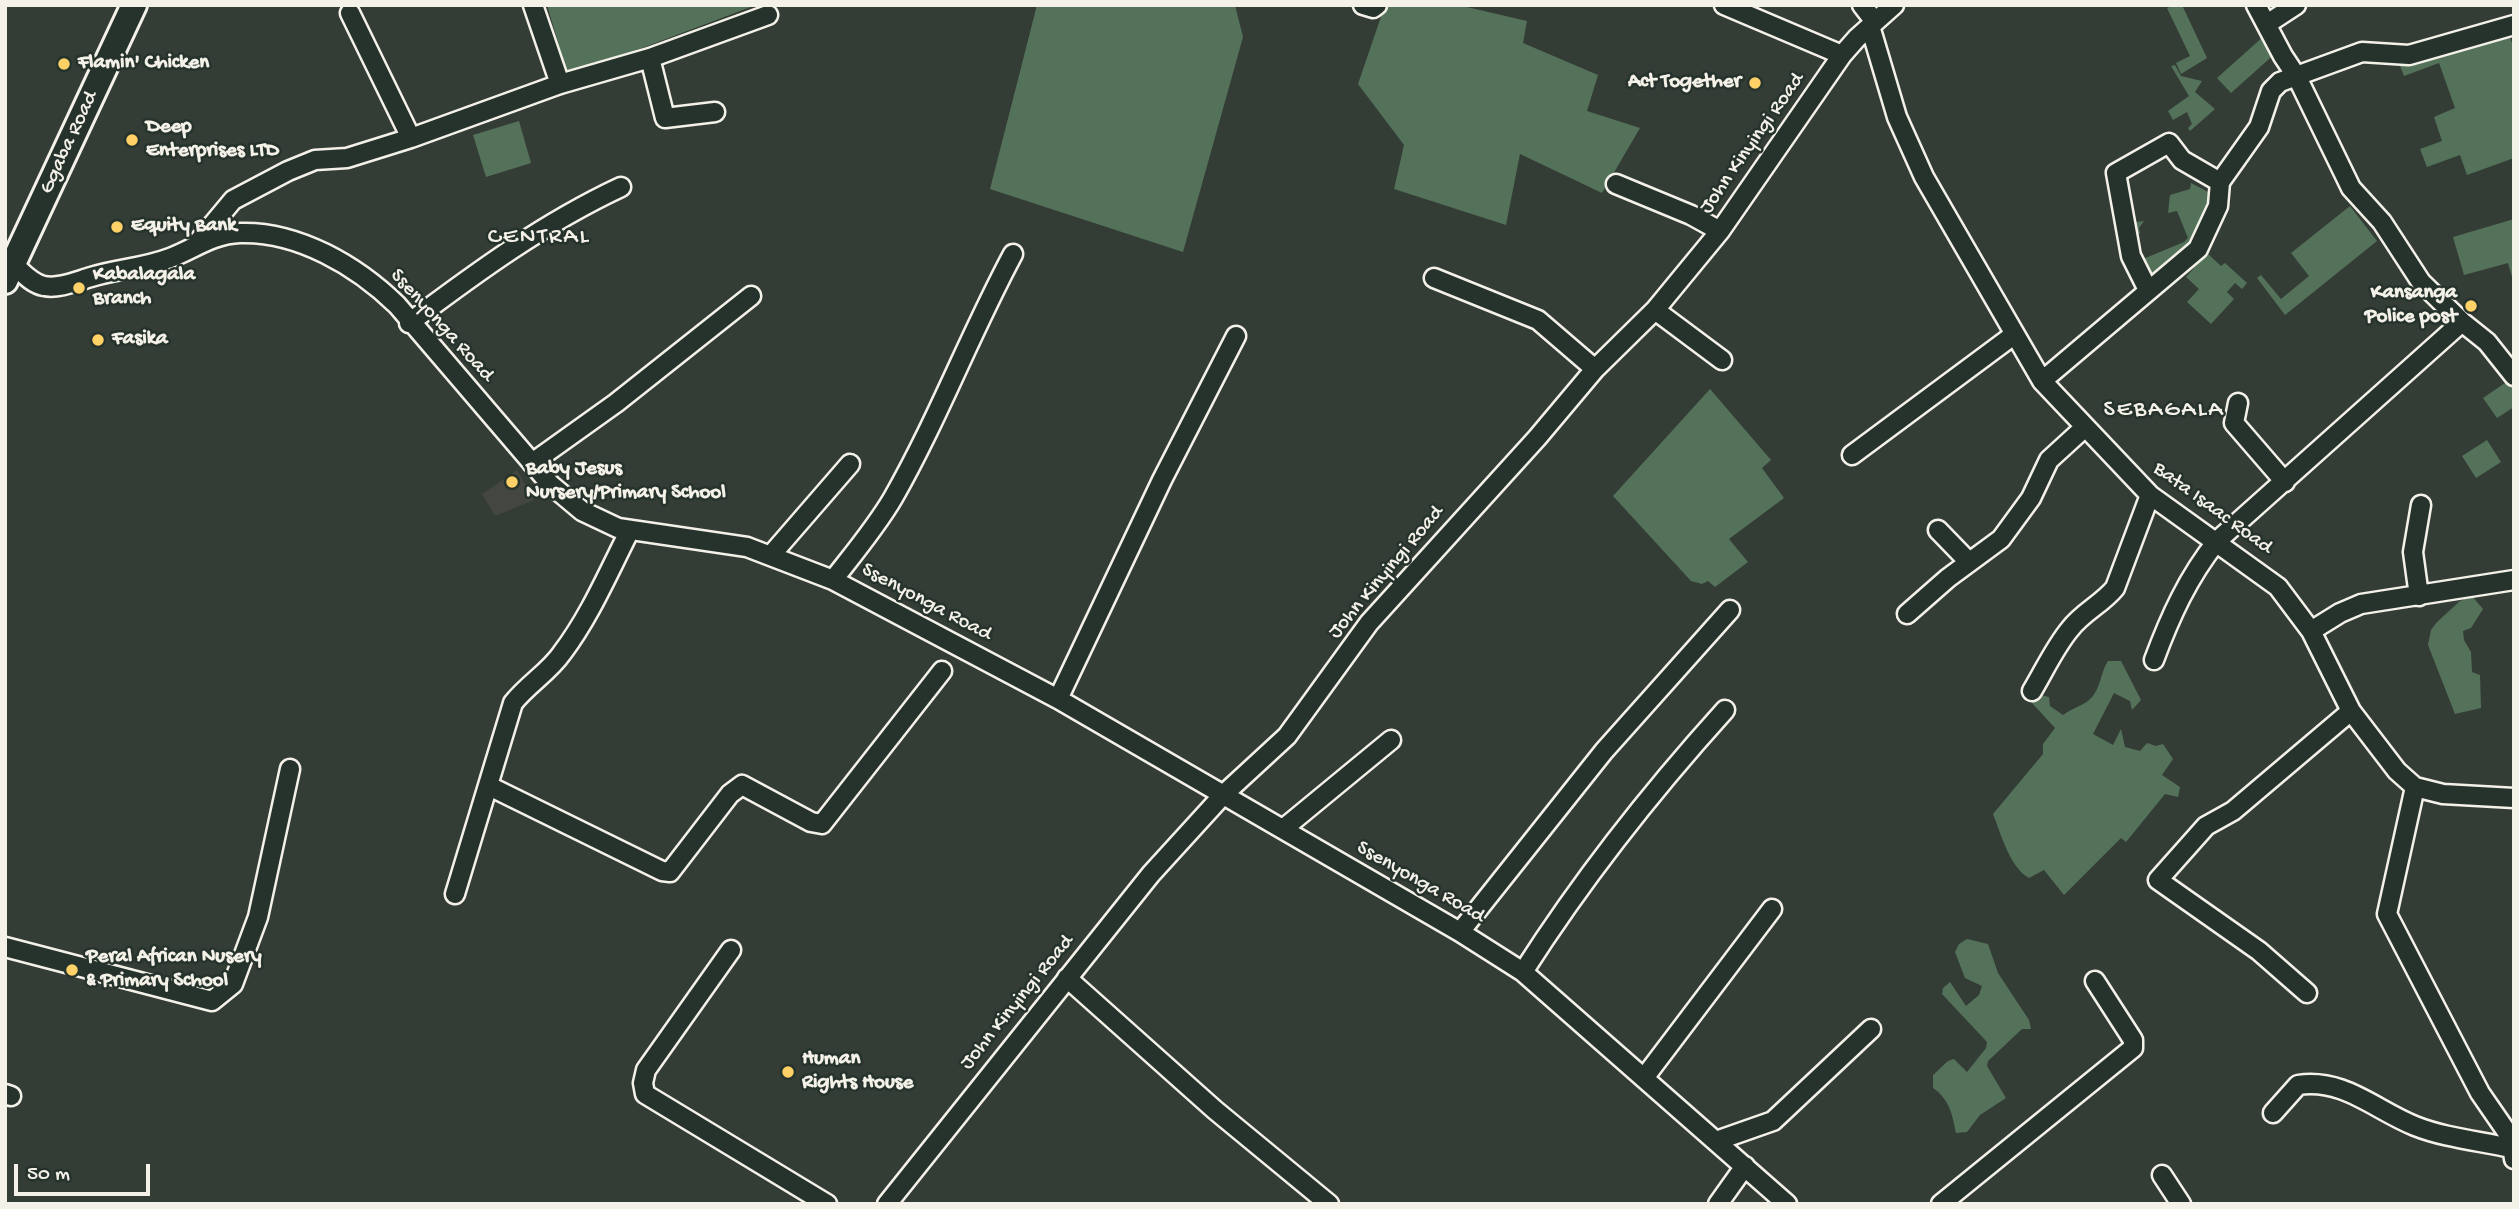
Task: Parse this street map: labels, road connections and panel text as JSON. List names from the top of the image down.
{
  "streets": {
    "main road": ["Ggaba Road"],
    "street": ["John Kinyingi Road", "Ssenyonga Road", "Bata Isaac Road"]
  },
  "crossings": [
    ["Ggaba Road", "Ssenyonga Road"],
    ["John Kinyingi Road", "Ssenyonga Road"],
    ["John Kinyingi Road", "Bata Isaac Road"]
  ],
  "districts": ["CENTRAL", "SEBAGALA"],
  "places": [
    "Flamin' Chicken",
    "Act Together",
    "Deep Enterprises LTD",
    "Equity Bank",
    "Kabalagala Branch",
    "Kansanga Police post",
    "Fasika",
    "Baby Jesus Nursery/Primary School",
    "Peral African Nusery & Primary School",
    "Human Rights House"
  ],
  "scale_bar": "50 m"
}
